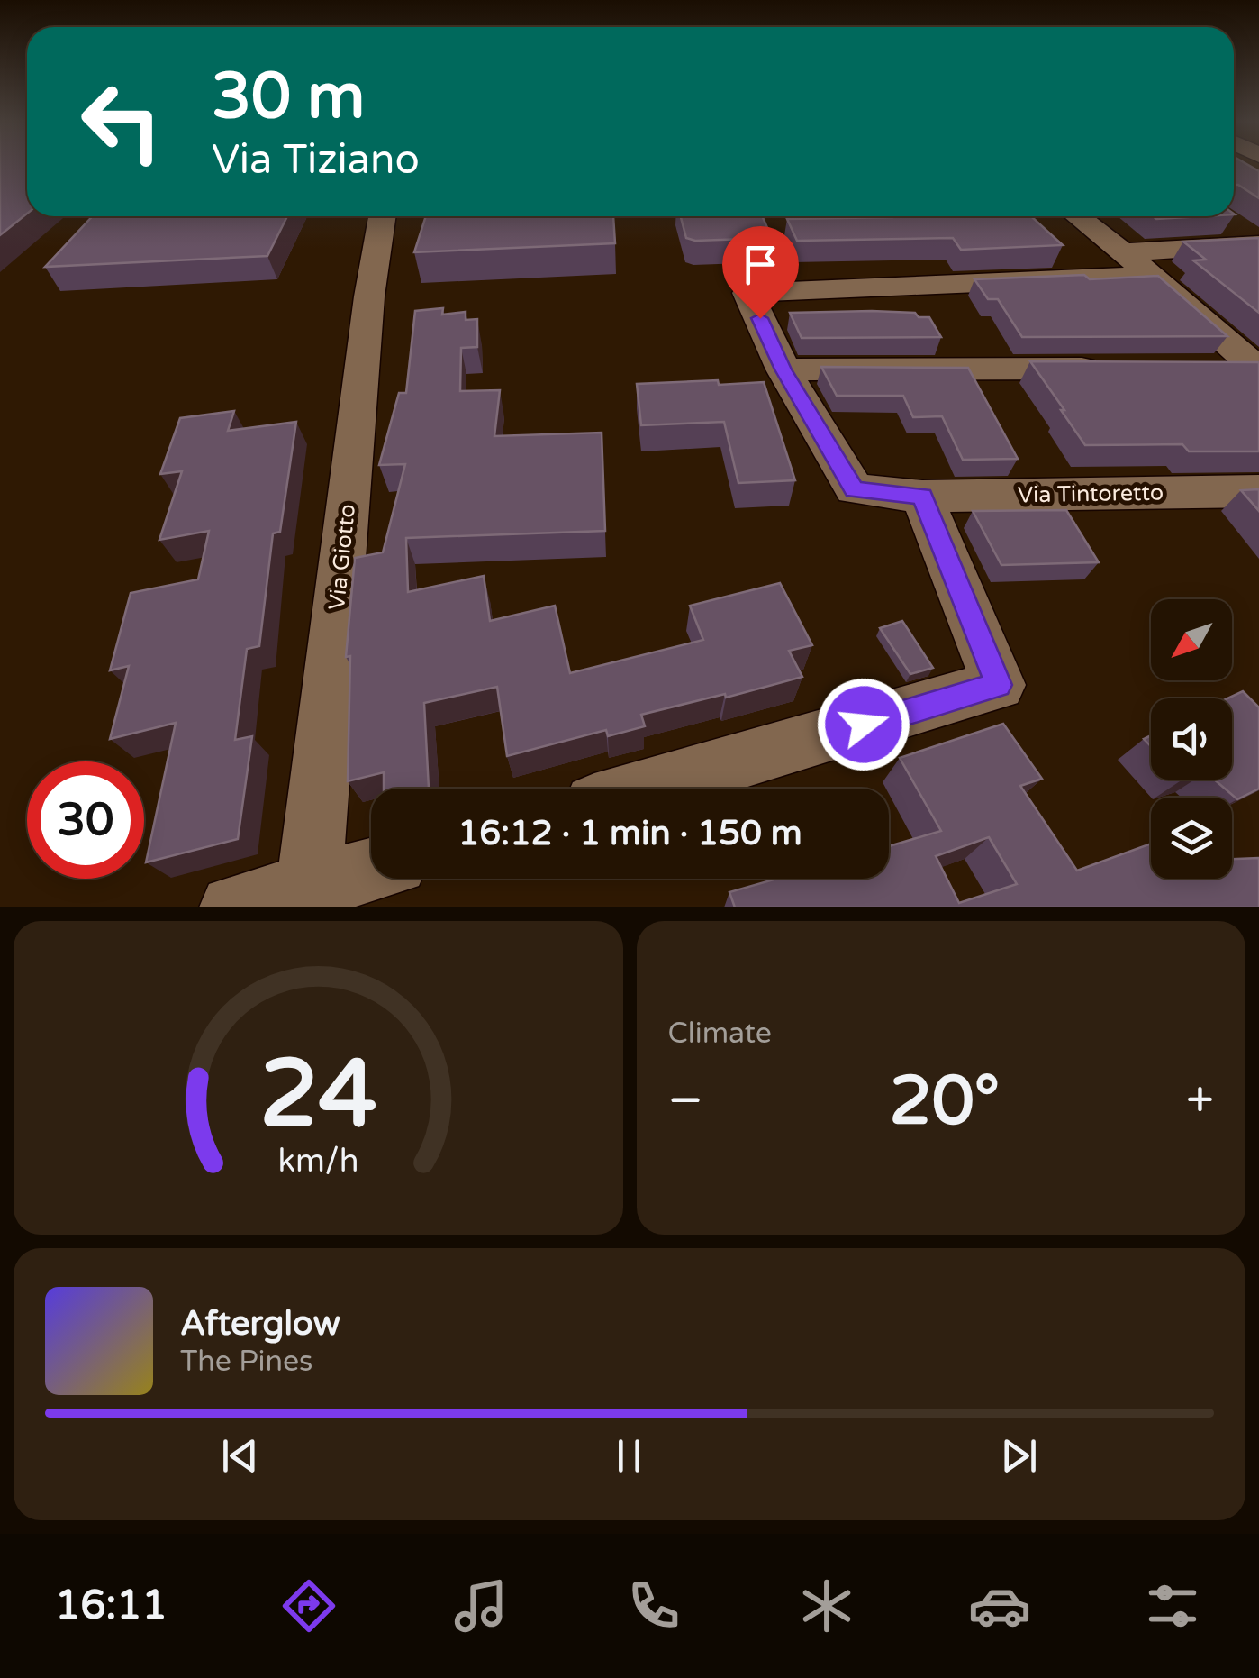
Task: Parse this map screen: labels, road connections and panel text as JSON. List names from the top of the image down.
{
  "streets": {
    "street": ["Via Tintoretto", "Via Giotto"]
  },
  "north": "bottom left",
  "page": {
    "turn": ["30 m", "Via Tiziano"],
    "limit": "30",
    "trip": "16:12 · 1 min · 150 m",
    "tile": "Climate",
    "heat": ["−", "20°", "+"],
    "song": ["Afterglow", "The Pines"],
    "tabs": "16:11",
    "gauge": ["24", "km/h"]
  }
}
